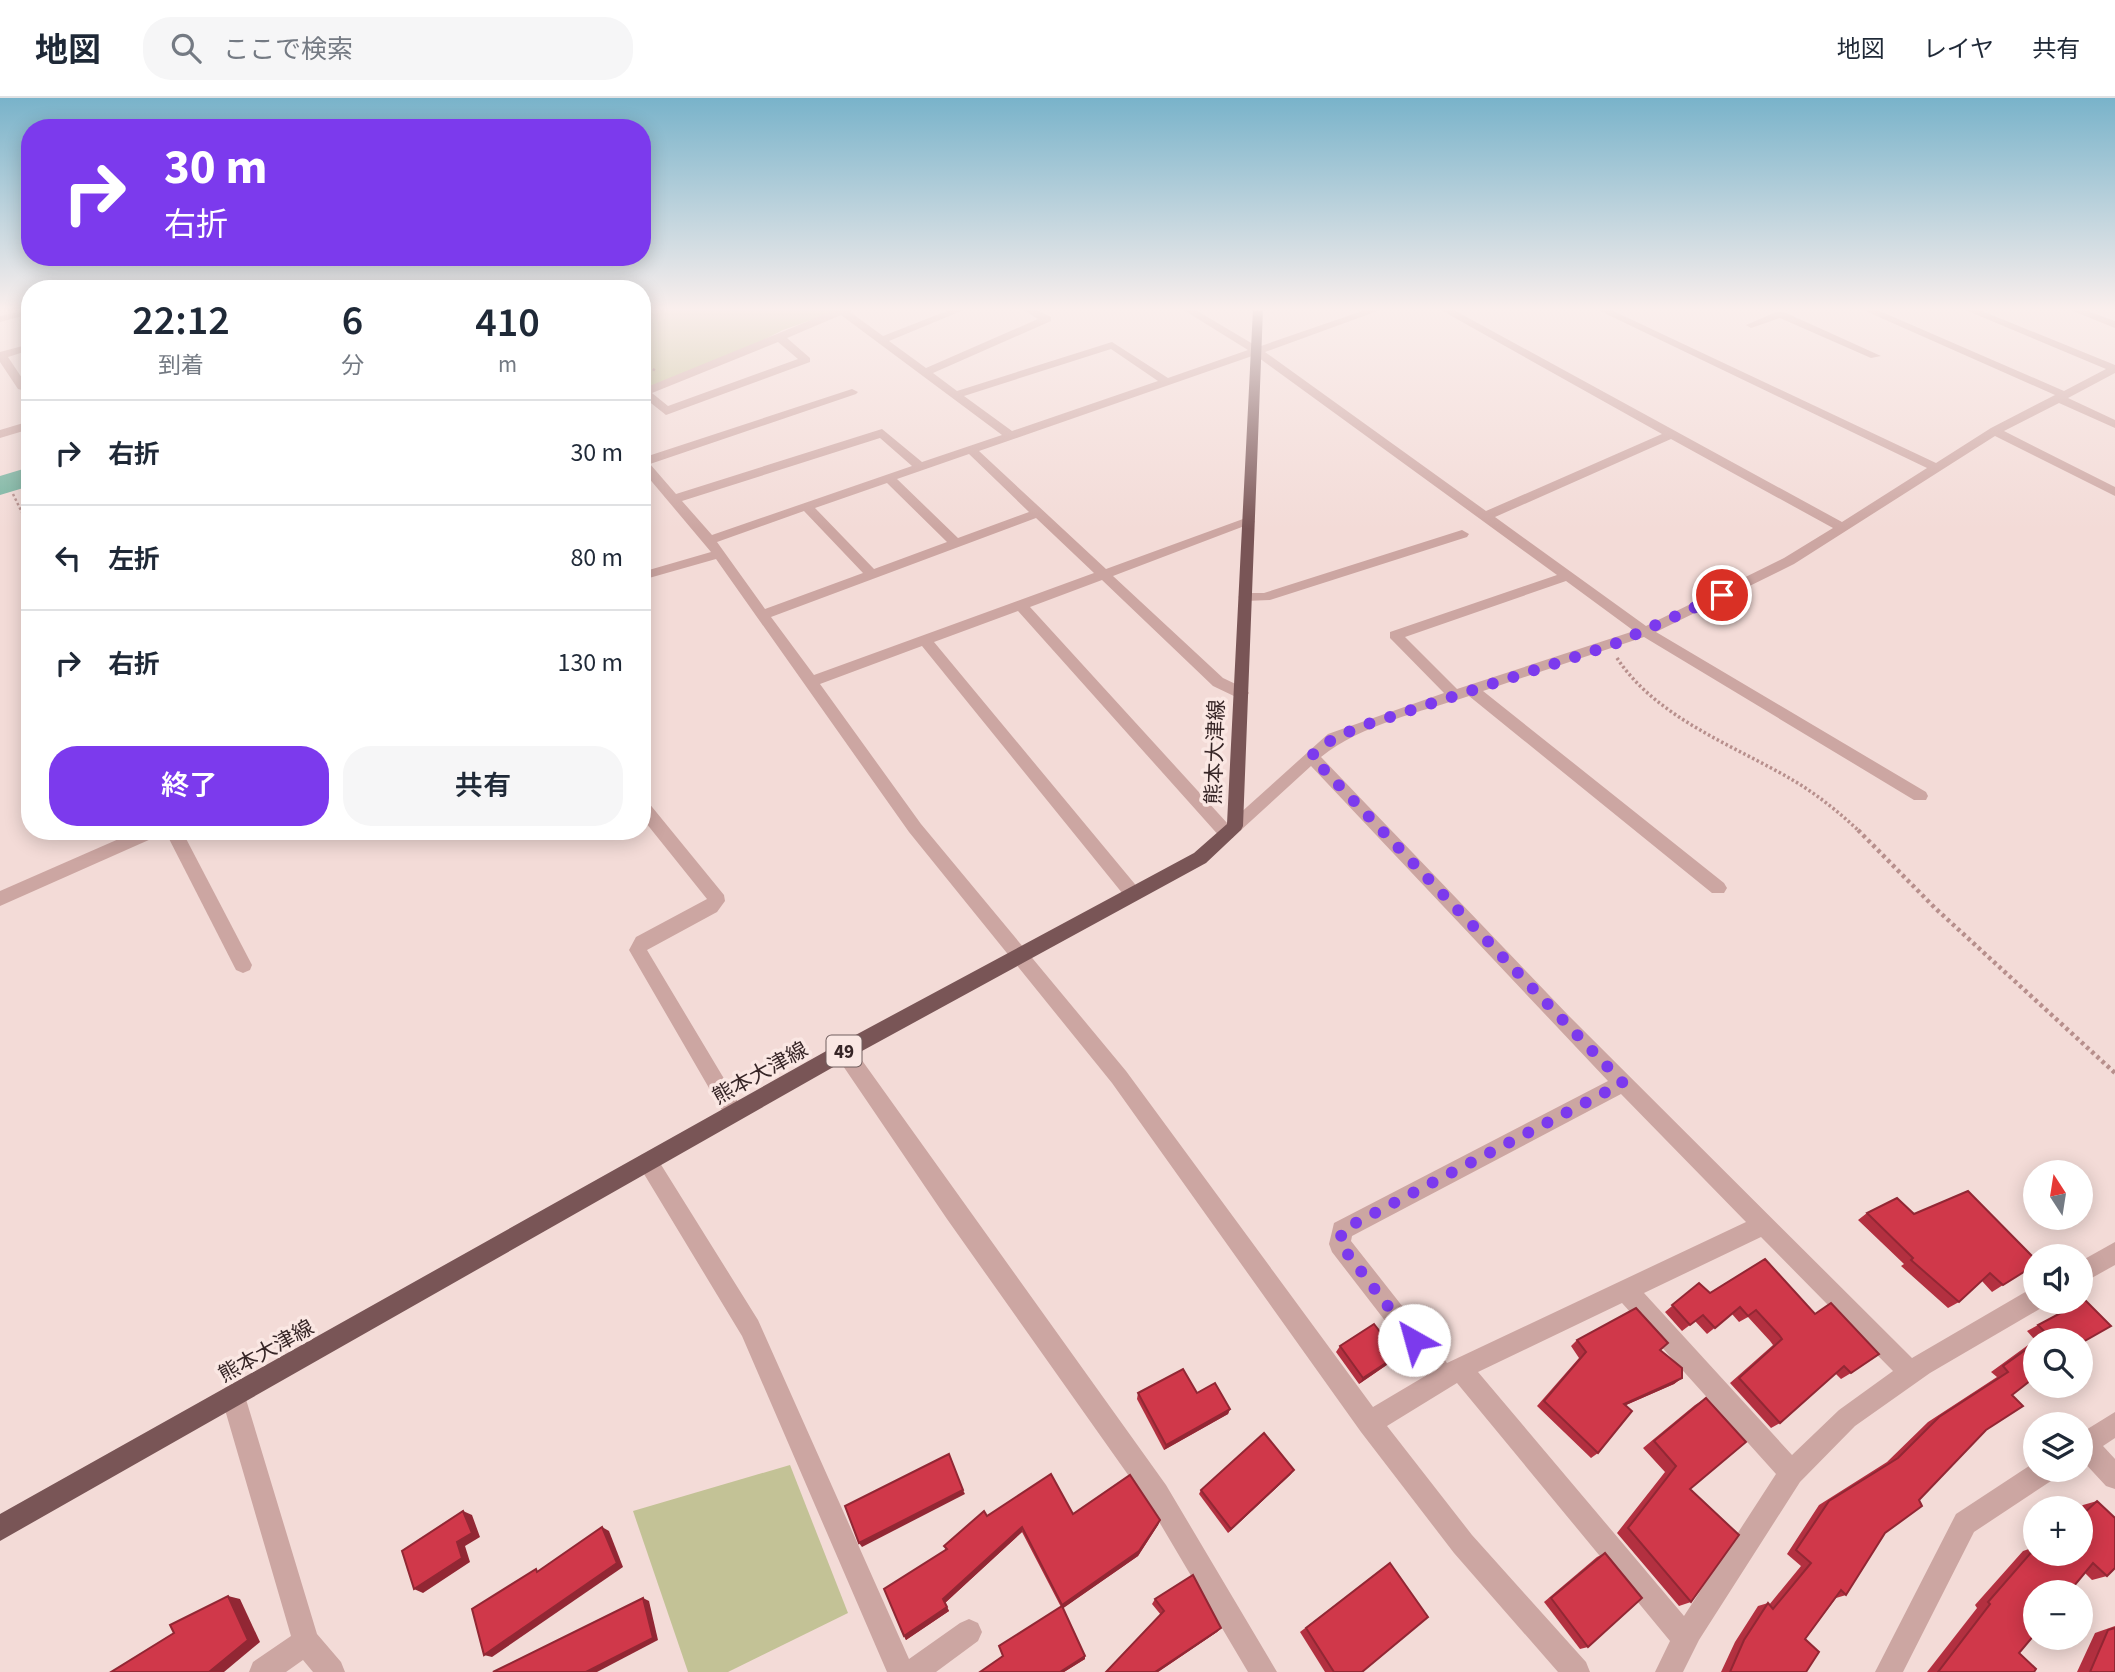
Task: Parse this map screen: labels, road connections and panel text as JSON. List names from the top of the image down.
{
  "streets": {
    "main road": ["熊本大津線", "49"]
  },
  "north": "top",
  "page": {
    "header": "地図",
    "search": "ここで検索",
    "nav": ["地図", "レイヤ", "共有"],
    "turn": ["30 m", "右折"],
    "eta": [
      "22:12",
      "到着",
      "6",
      "分",
      "410",
      "m"
    ],
    "list": [
      {
        "name": "右折",
        "value": "30 m"
      },
      {
        "name": "左折",
        "value": "80 m"
      },
      {
        "name": "右折",
        "value": "130 m"
      }
    ],
    "buttons": ["終了", "共有"],
    "map_buttons": ["+", "−"]
  }
}
